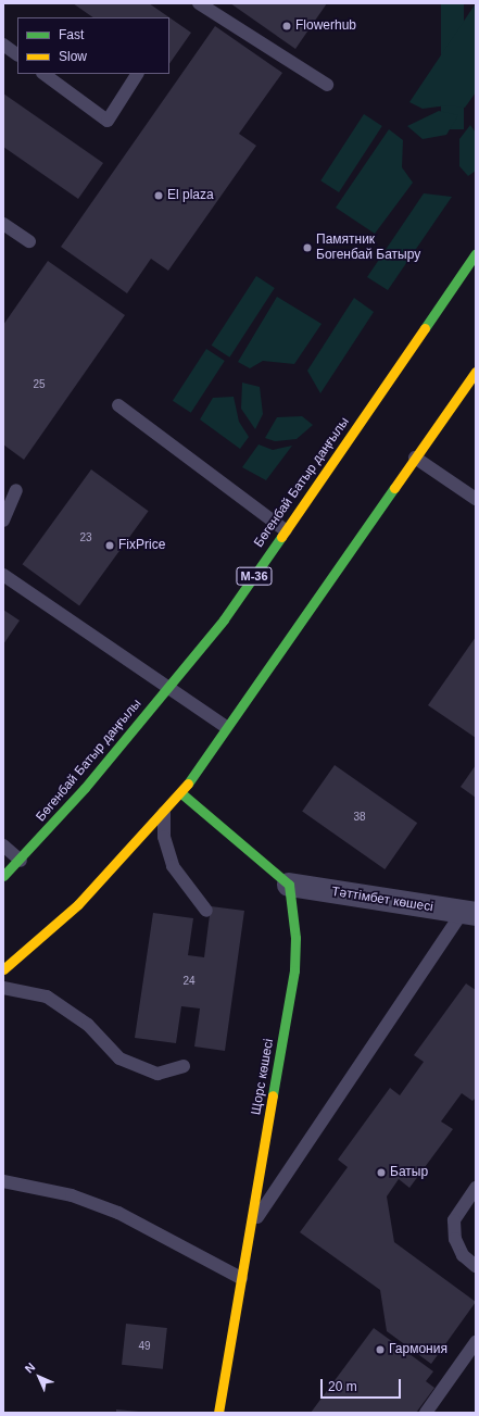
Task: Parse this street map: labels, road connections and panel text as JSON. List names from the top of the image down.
{
  "streets": {
    "main road": ["Бөгенбай Батыр даңғылы", "M-36", "Щорс көшесі"],
    "street": ["Тәттімбет көшесі"]
  },
  "crossings": [
    ["Тәттімбет көшесі", "Щорс көшесі"]
  ],
  "places": [
    "Flowerhub",
    "El plaza",
    "Памятник Богенбай Батыру",
    "FixPrice",
    "Батыр",
    "Гармония"
  ],
  "house_numbers": [
    "25",
    "23",
    "38",
    "24",
    "49"
  ],
  "legend": ["Fast", "Slow"],
  "scale_bar": "20 m",
  "north": "top left"
}
